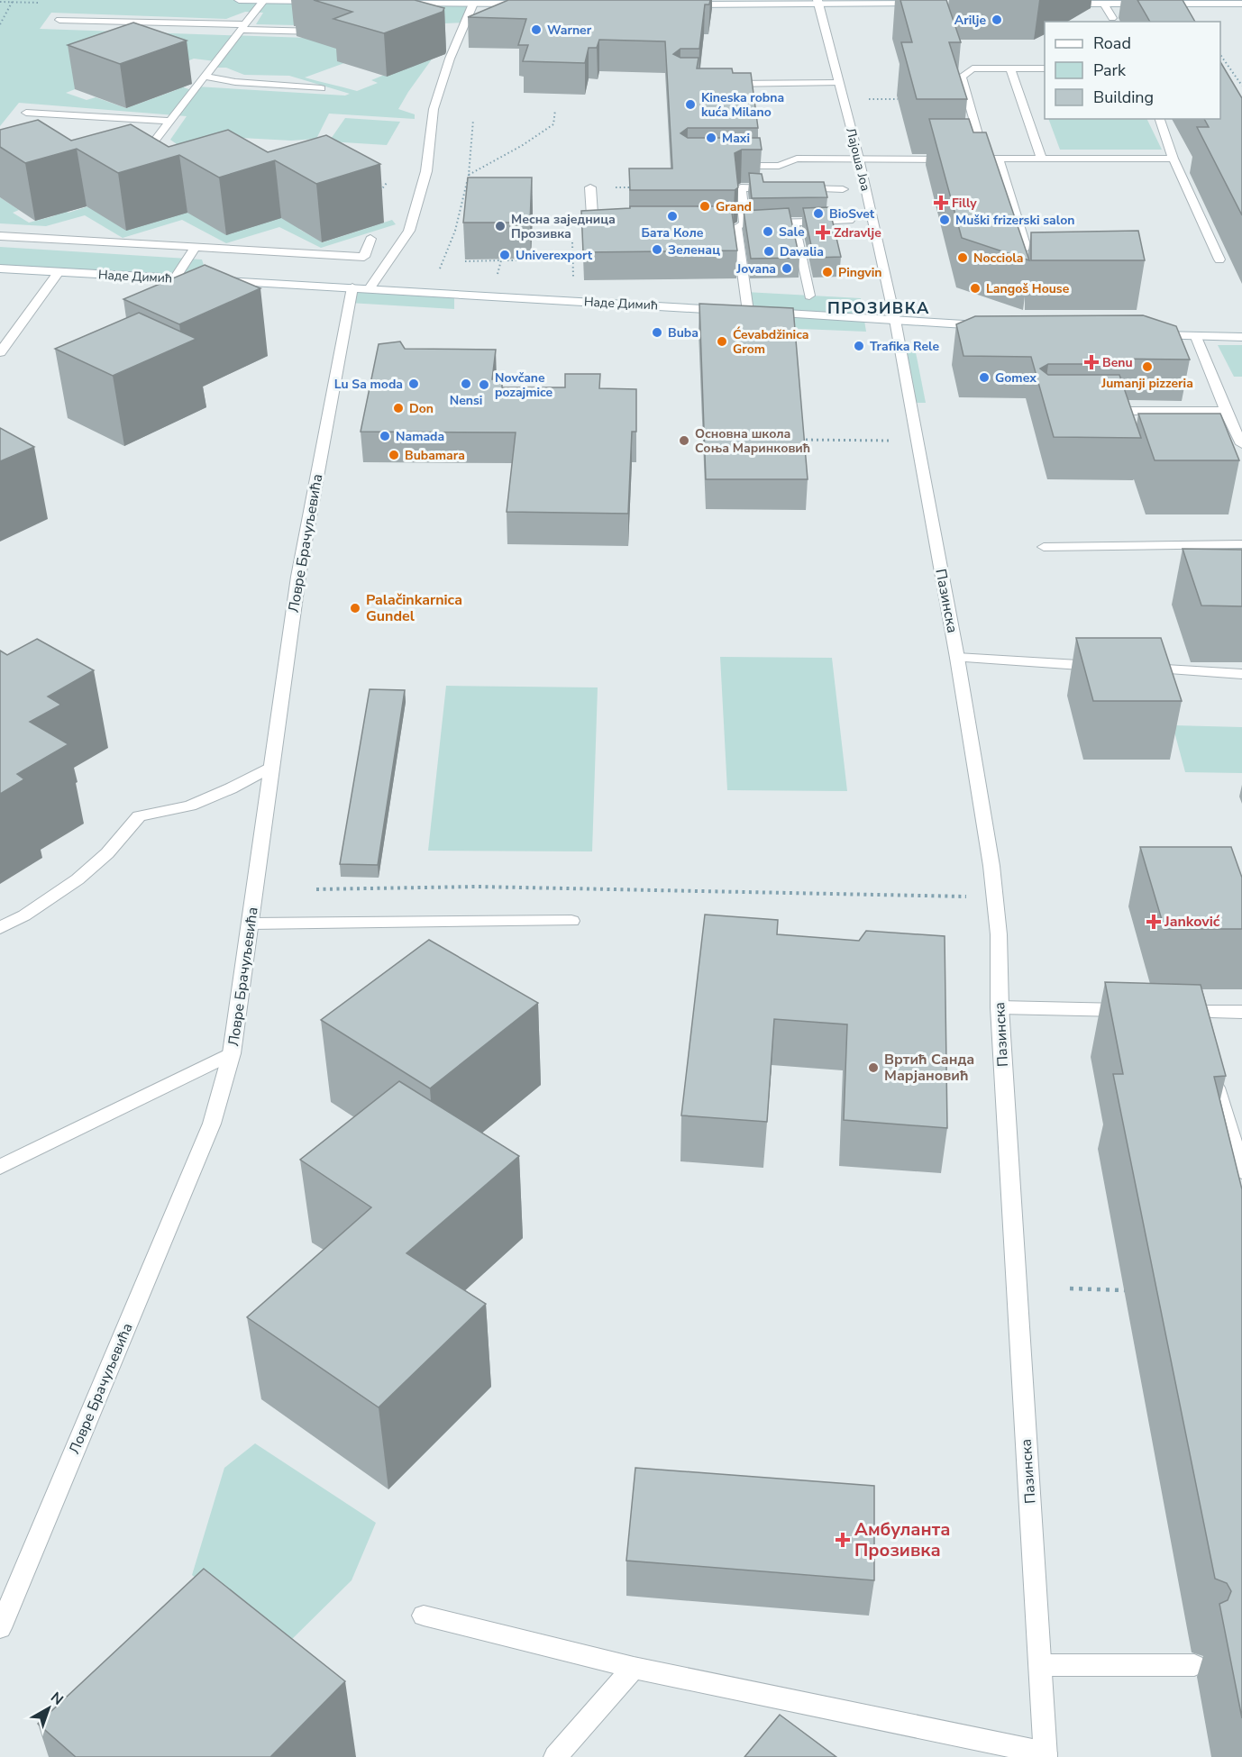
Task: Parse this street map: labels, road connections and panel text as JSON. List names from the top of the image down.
{
  "streets": {
    "street": [
      "Лајоша Јоа",
      "Наде Димић",
      "Ловре Брачуљевића",
      "Пазинска"
    ]
  },
  "crossings": [
    ["Лајоша Јоа", "Наде Димић"],
    ["Лајоша Јоа", "Пазинска"],
    ["Наде Димић", "Ловре Брачуљевића"],
    ["Наде Димић", "Пазинска"]
  ],
  "districts": ["ПРОЗИВКА"],
  "places": {
    "other": [
      "Arilje",
      "Warner",
      "Kineska robna kuća Milano",
      "Maxi",
      "Grand",
      "BioSvet",
      "Бата Коле",
      "Muški frizerski salon",
      "Месна заједница Прозивка",
      "Sale",
      "Зеленац",
      "Davalia",
      "Univerexport",
      "Nocciola",
      "Jovana",
      "Pingvin",
      "Langoš House",
      "Buba",
      "Ćevabdžinica Grom",
      "Trafika Rele",
      "Jumanji pizzeria",
      "Gomex",
      "Lu Sa moda",
      "Nensi",
      "Novčane pozajmice",
      "Don",
      "Namada",
      "Основна школа Соња Маринковић",
      "Bubamara",
      "Palačinkarnica Gundel",
      "Вртић Санда Марјановић"
    ],
    "health": [
      "Filly",
      "Zdravlje",
      "Benu",
      "Janković",
      "Амбуланта Прозивка"
    ]
  },
  "legend": ["Road", "Park", "Building"],
  "north": "top right"
}
